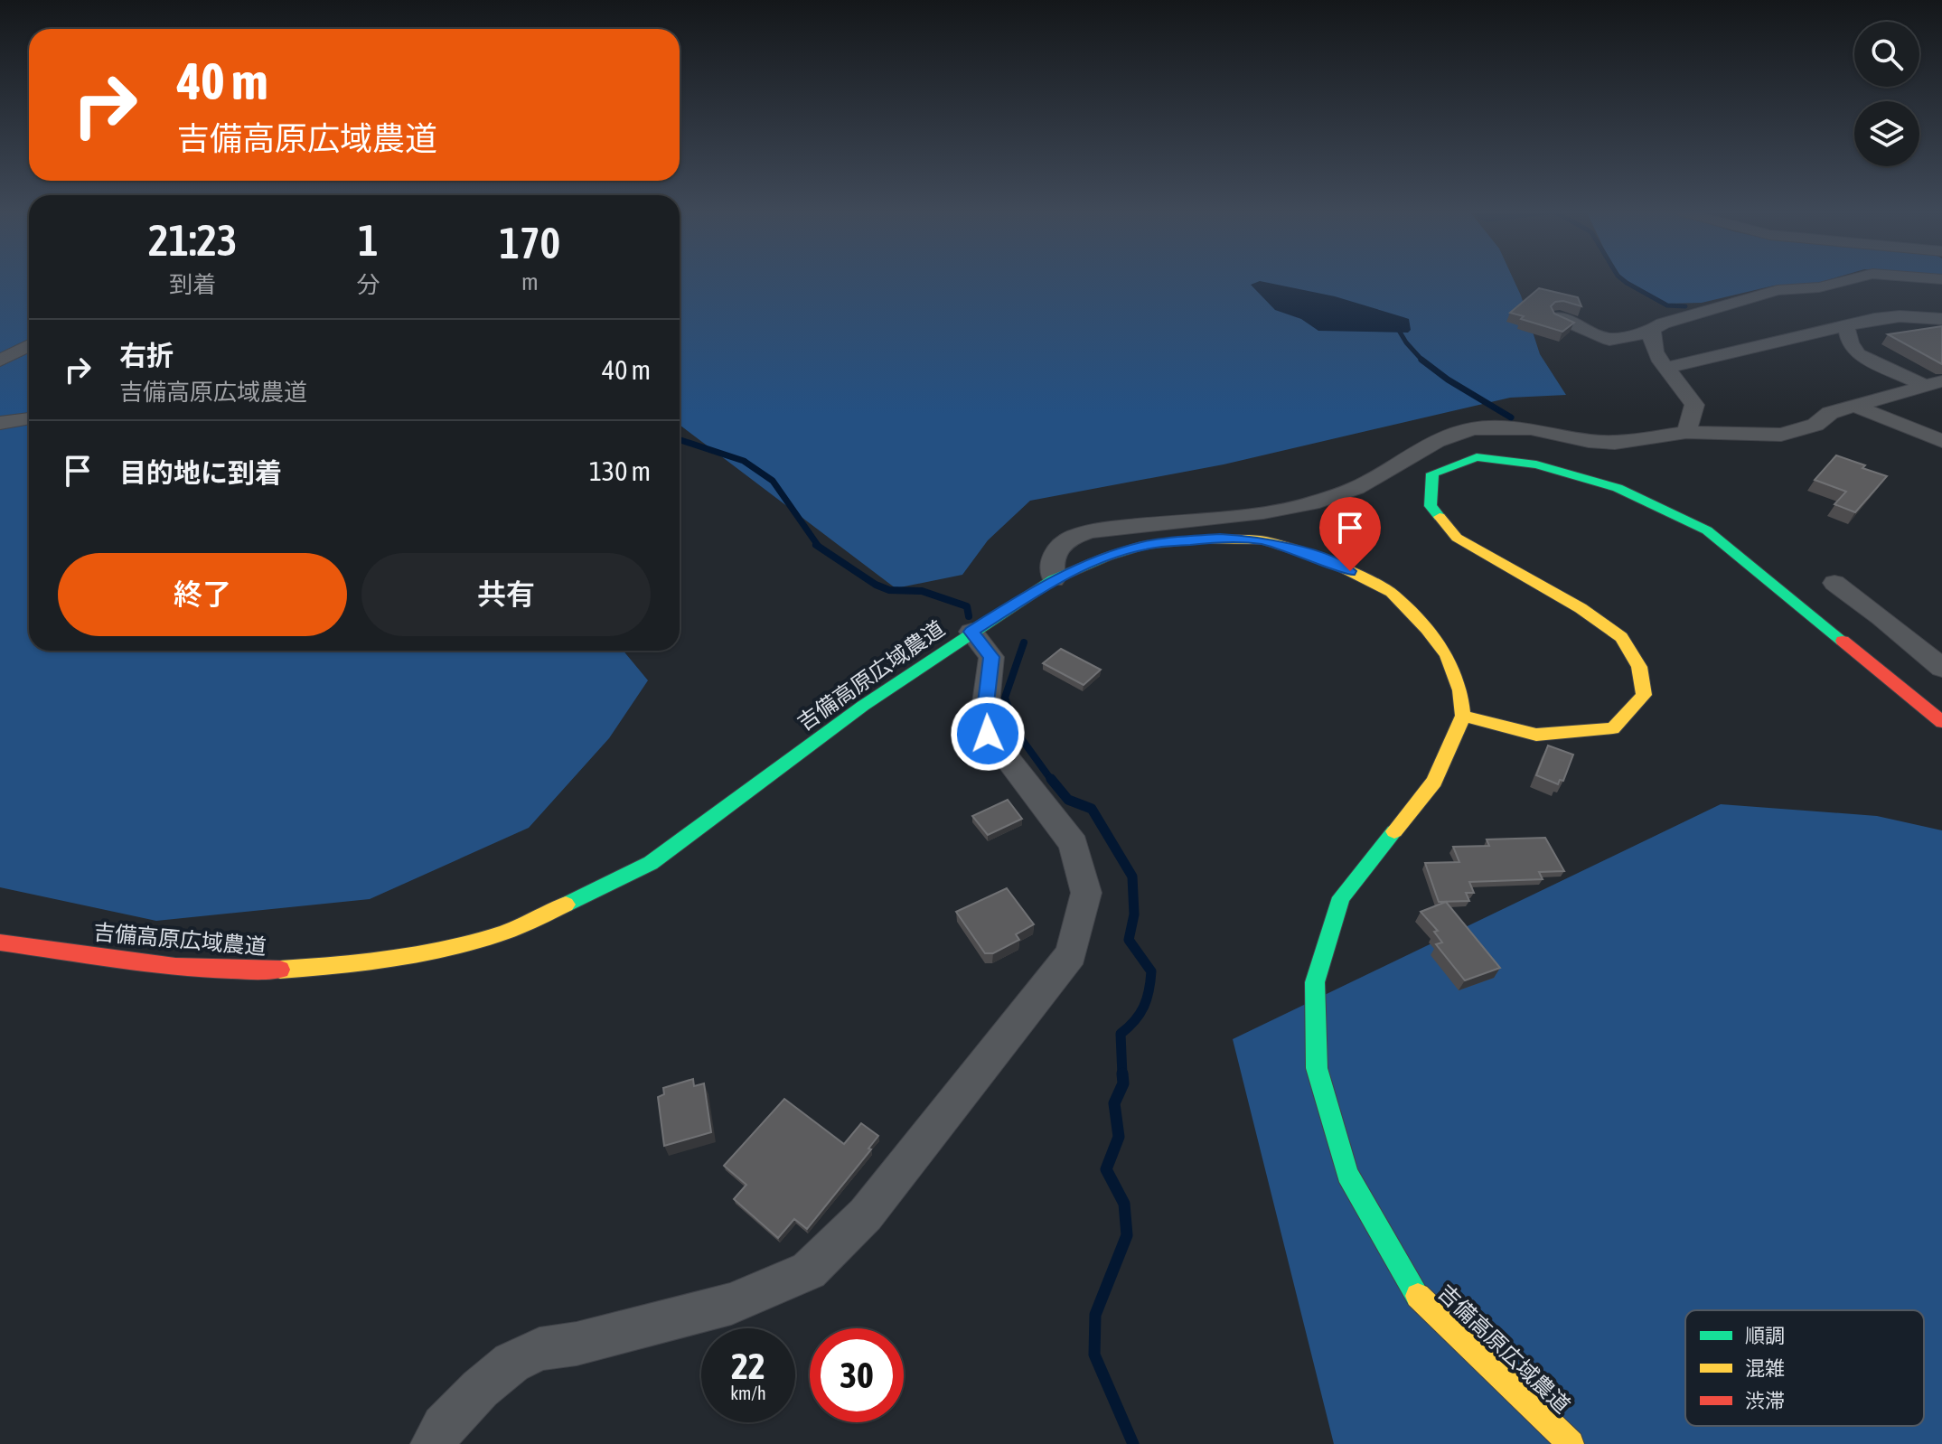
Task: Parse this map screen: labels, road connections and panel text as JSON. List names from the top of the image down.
{
  "streets": {
    "street": ["吉備高原広域農道"]
  },
  "legend": ["順調", "混雑", "渋滞"],
  "page": {
    "turn": ["40 m", "吉備高原広域農道"],
    "eta": [
      "21:23",
      "到着",
      "1",
      "分",
      "170",
      "m"
    ],
    "list": [
      {
        "name": "右折",
        "note": "吉備高原広域農道",
        "value": "40 m"
      },
      {
        "name": "目的地に到着",
        "value": "130 m"
      }
    ],
    "buttons": ["終了", "共有"],
    "speed": "22 km/h",
    "limit": "30"
  }
}
